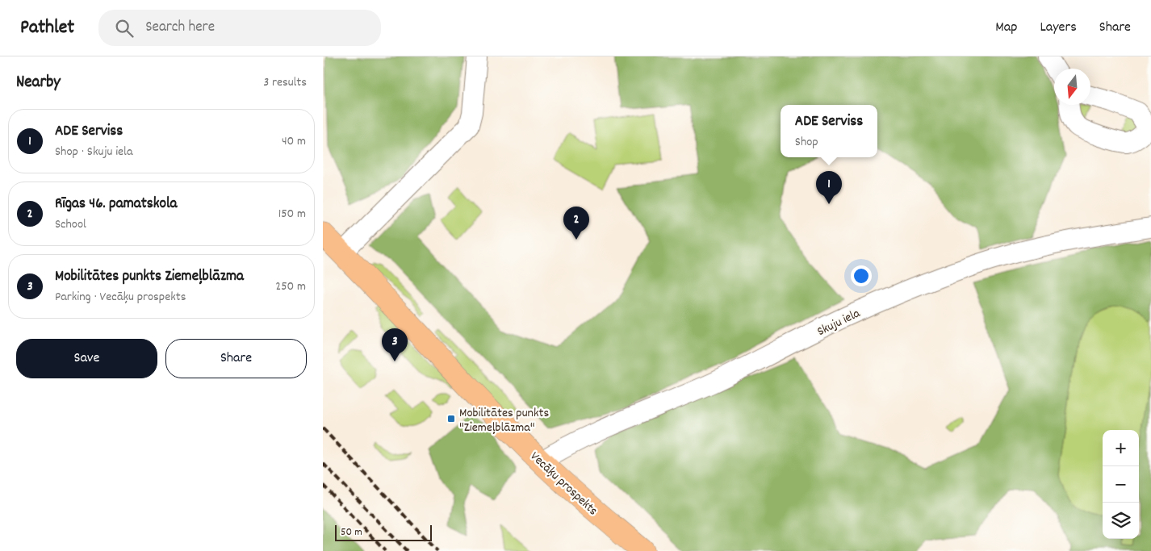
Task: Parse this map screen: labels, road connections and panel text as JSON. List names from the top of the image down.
{
  "streets": {
    "main road": ["Vecāķu prospekts"],
    "street": ["Skuju iela"]
  },
  "crossings": [
    ["Skuju iela", "Vecāķu prospekts"]
  ],
  "places": {
    "transit": ["Mobilitātes punkts \"Ziemeļblāzma\""]
  },
  "scale_bar": "50 m",
  "north": "bottom",
  "page": {
    "header": "Pathlet",
    "search": "Search here",
    "nav": ["Map", "Layers", "Share"],
    "heading": ["Nearby", "3 results"],
    "popup": ["ADE Serviss", "Shop"],
    "list": [
      {
        "mark": "1",
        "name": "ADE Serviss",
        "note": "Shop · Skuju iela",
        "value": "40 m"
      },
      {
        "mark": "2",
        "name": "Rīgas 46. pamatskola",
        "note": "School",
        "value": "150 m"
      },
      {
        "mark": "3",
        "name": "Mobilitātes punkts Ziemeļblāzma",
        "note": "Parking · Vecāķu prospekts",
        "value": "250 m"
      }
    ],
    "pins": ["1", "2", "3"],
    "buttons": ["Save", "Share"],
    "map_buttons": ["+", "−"],
    "scale": "50 m"
  }
}
